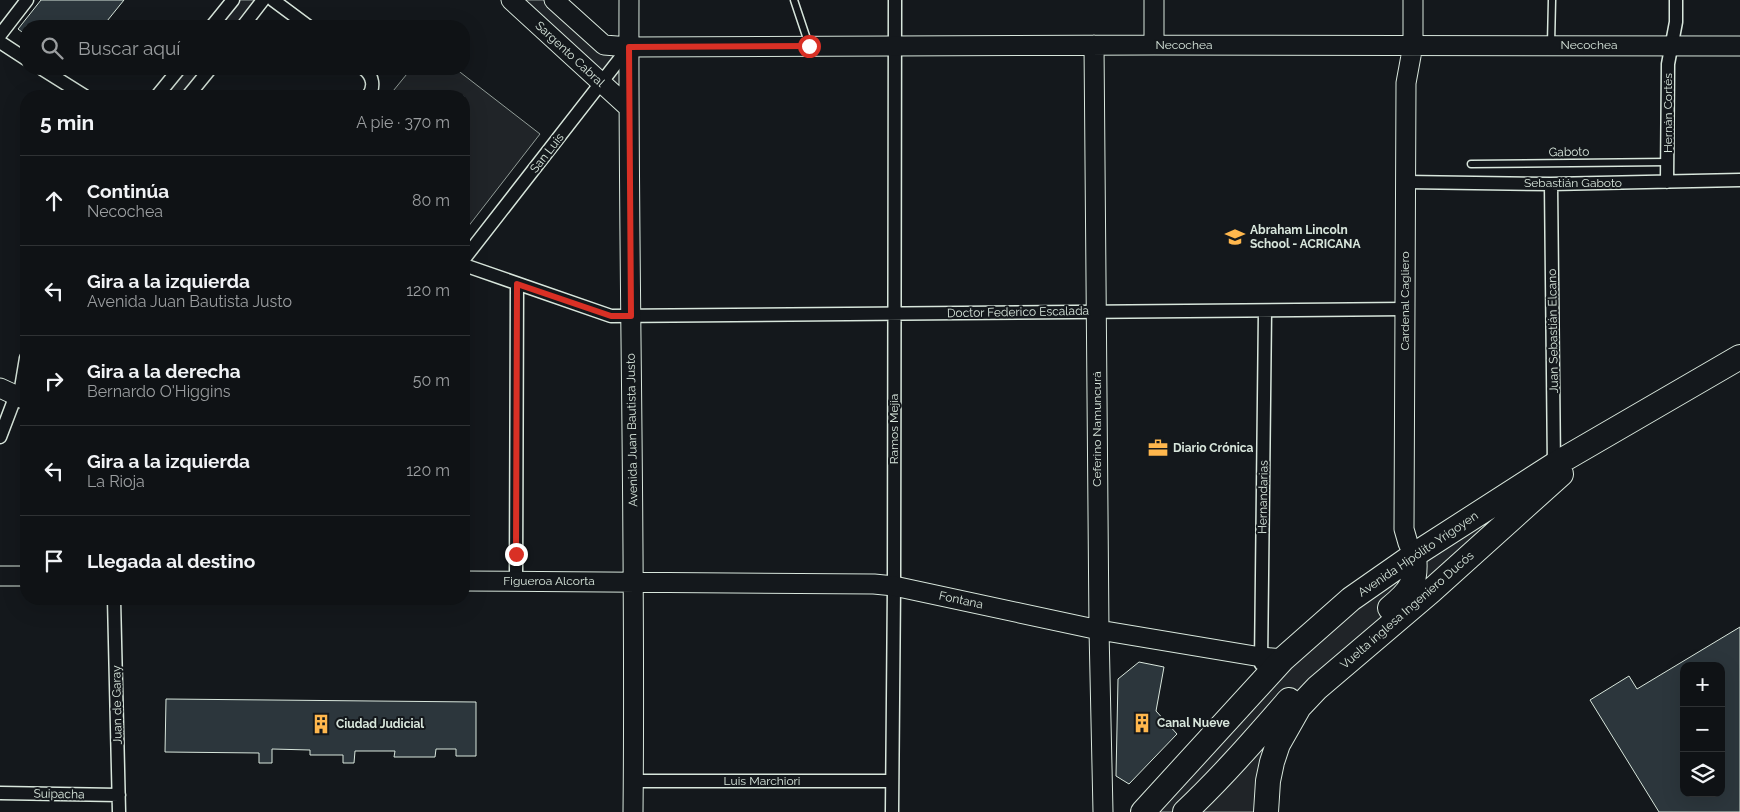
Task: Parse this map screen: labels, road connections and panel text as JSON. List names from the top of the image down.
{
  "streets": {
    "highway": ["Avenida Hipólito Yrigoyen", "Vuelta inglesa Ingeniero Ducós"],
    "main road": [
      "Necochea",
      "Sargento Cabral",
      "Cardenal Cagliero",
      "Ceferino Namuncurá",
      "Avenida Juan Bautista Justo",
      "Figueroa Alcorta",
      "Fontana"
    ],
    "street": [
      "Hernán Cortés",
      "San Luis",
      "Sebastián Gaboto",
      "Doctor Federico Escalada",
      "Juan Sebastián Elcano",
      "Ramos Mejia",
      "Hernandarias",
      "Juan de Garay",
      "Luis Marchiori",
      "Suipacha"
    ],
    "lane": ["Gaboto"]
  },
  "crossings": [
    ["Necochea", "Hernán Cortés"],
    ["Necochea", "San Luis"],
    ["Necochea", "Cardenal Cagliero"],
    ["Necochea", "Ramos Mejia"],
    ["Necochea", "Ceferino Namuncurá"],
    ["Necochea", "Avenida Juan Bautista Justo"],
    ["Sargento Cabral", "San Luis"],
    ["Sargento Cabral", "Avenida Juan Bautista Justo"],
    ["Hernán Cortés", "Gaboto"],
    ["Hernán Cortés", "Sebastián Gaboto"],
    ["San Luis", "Avenida Juan Bautista Justo"],
    ["Sebastián Gaboto", "Cardenal Cagliero"],
    ["Sebastián Gaboto", "Juan Sebastián Elcano"],
    ["Cardenal Cagliero", "Doctor Federico Escalada"],
    ["Cardenal Cagliero", "Avenida Hipólito Yrigoyen"],
    ["Doctor Federico Escalada", "Ramos Mejia"],
    ["Doctor Federico Escalada", "Ceferino Namuncurá"],
    ["Doctor Federico Escalada", "Avenida Juan Bautista Justo"],
    ["Doctor Federico Escalada", "Hernandarias"],
    ["Juan Sebastián Elcano", "Avenida Hipólito Yrigoyen"],
    ["Juan Sebastián Elcano", "Vuelta inglesa Ingeniero Ducós"],
    ["Ramos Mejia", "Fontana"],
    ["Ramos Mejia", "Luis Marchiori"],
    ["Ceferino Namuncurá", "Fontana"],
    ["Avenida Juan Bautista Justo", "Figueroa Alcorta"],
    ["Avenida Juan Bautista Justo", "Fontana"],
    ["Avenida Juan Bautista Justo", "Luis Marchiori"],
    ["Hernandarias", "Avenida Hipólito Yrigoyen"],
    ["Hernandarias", "Fontana"],
    ["Avenida Hipólito Yrigoyen", "Fontana"],
    ["Avenida Hipólito Yrigoyen", "Vuelta inglesa Ingeniero Ducós"],
    ["Figueroa Alcorta", "Fontana"],
    ["Juan de Garay", "Suipacha"]
  ],
  "places": {
    "school or university": ["Abraham Lincoln School - ACRICANA"],
    "office": ["Diario Crónica"],
    "building": ["Canal Nueve", "Ciudad Judicial"]
  },
  "page": {
    "search": "Buscar aquí",
    "heading": ["5 min", "A pie · 370 m"],
    "list": [
      ["Continúa", "Necochea", "80 m"],
      ["Gira a la izquierda", "Avenida Juan Bautista Justo", "120 m"],
      ["Gira a la derecha", "Bernardo O'Higgins", "50 m"],
      ["Gira a la izquierda", "La Rioja", "120 m"],
      "Llegada al destino"
    ],
    "map_buttons": ["+", "−"]
  }
}
